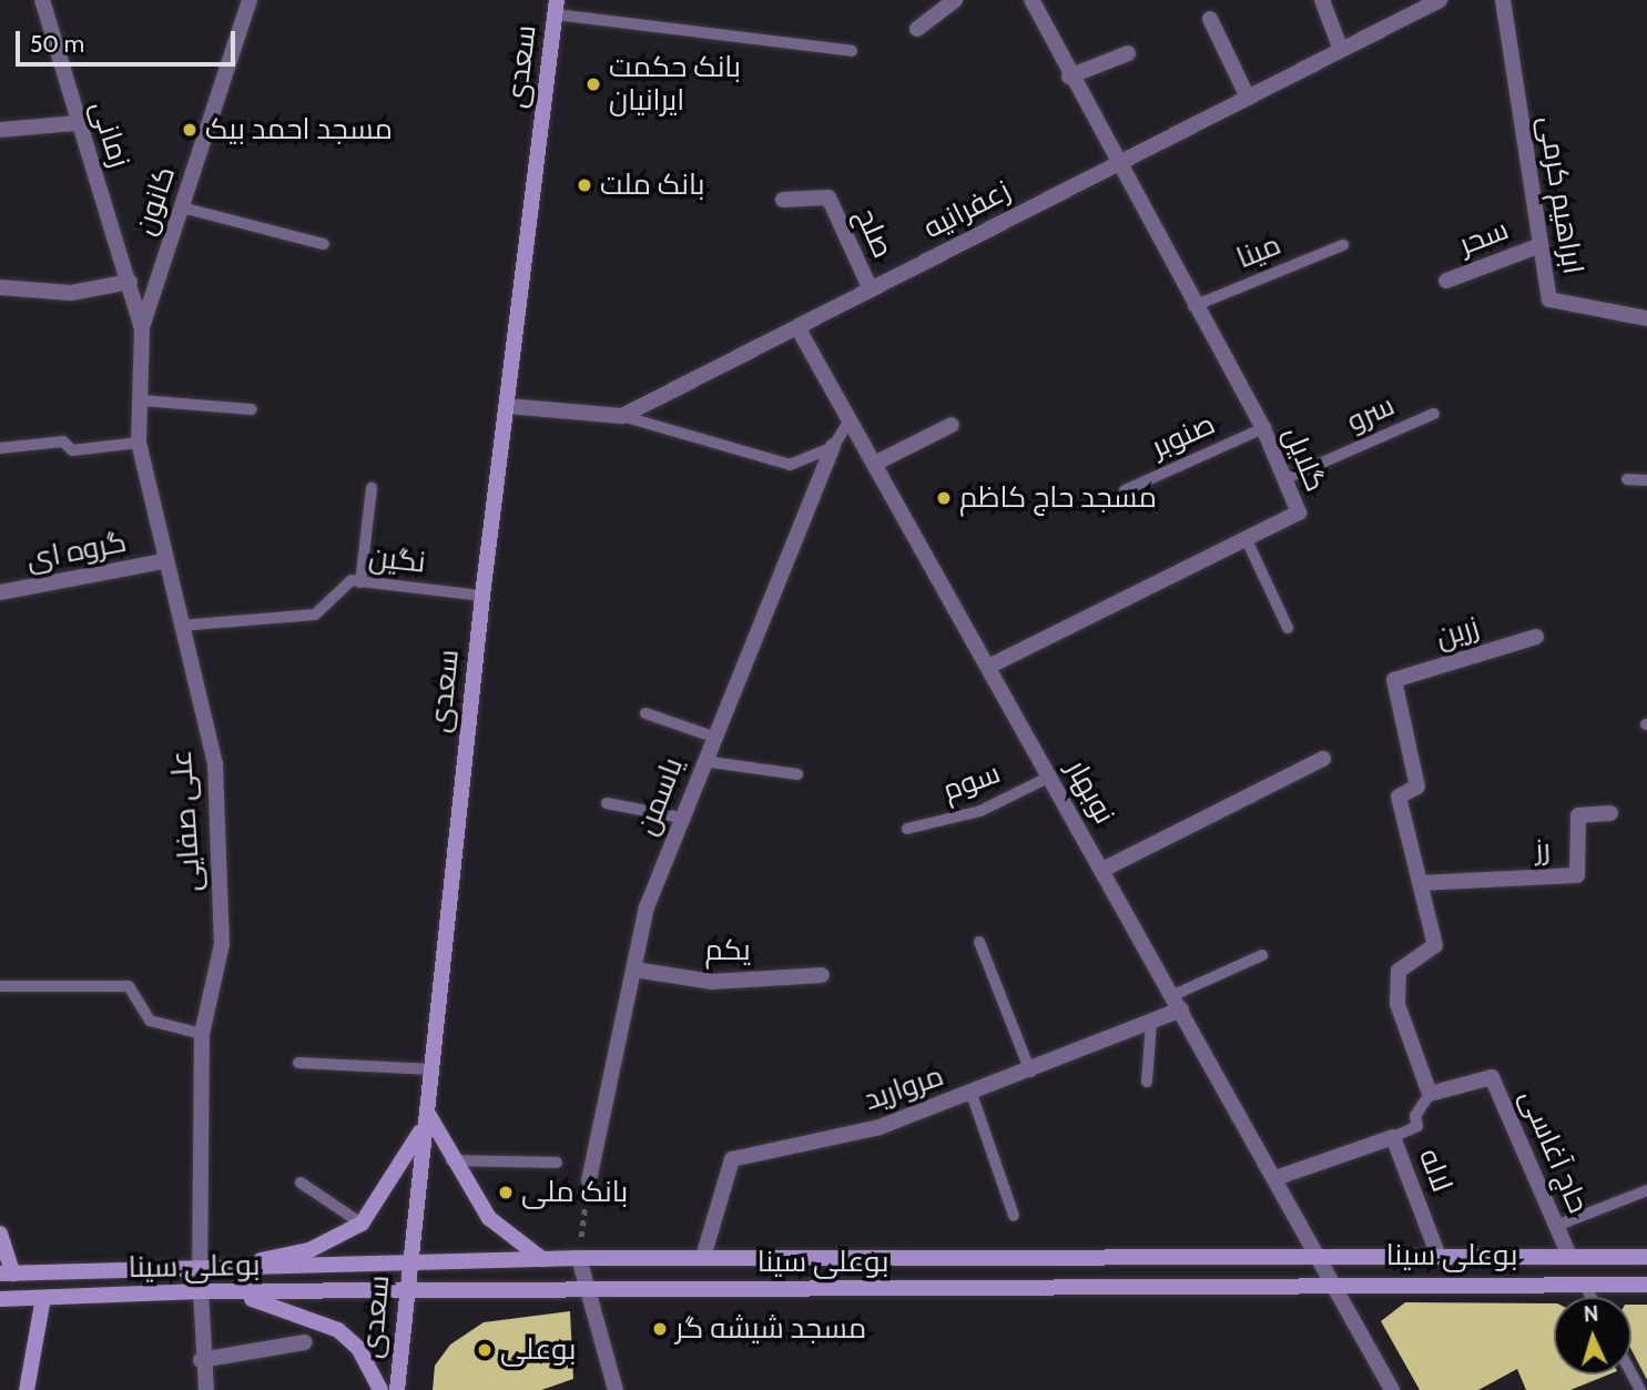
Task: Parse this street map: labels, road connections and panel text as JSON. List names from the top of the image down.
{
  "streets": {
    "main road": ["سعدی", "بوعلی سینا"],
    "street": [
      "زمانی",
      "ابراهیم کرمی",
      "کانون",
      "زعفرانیه",
      "صلح",
      "سحر",
      "گلایل",
      "گروه ای",
      "زرین",
      "نوبهار",
      "یاسمن",
      "علی صفایی",
      "رز",
      "یکم",
      "مروارید",
      "حاج آغاسی",
      "لاله"
    ],
    "lane": [
      "مینا",
      "سرو",
      "صنوبر",
      "نگین",
      "سوم"
    ]
  },
  "crossings": [
    ["سعدی", "نگین"],
    ["سعدی", "بوعلی سینا"],
    ["زمانی", "کانون"],
    ["زمانی", "علی صفایی"],
    ["ابراهیم کرمی", "سحر"],
    ["کانون", "علی صفایی"],
    ["زعفرانیه", "صلح"],
    ["زعفرانیه", "گلایل"],
    ["زعفرانیه", "نوبهار"],
    ["مینا", "گلایل"],
    ["سرو", "گلایل"],
    ["صنوبر", "گلایل"],
    ["گلایل", "نوبهار"],
    ["گروه ای", "علی صفایی"],
    ["نگین", "علی صفایی"],
    ["زرین", "رز"],
    ["سوم", "نوبهار"],
    ["نوبهار", "مروارید"],
    ["نوبهار", "لاله"],
    ["نوبهار", "بوعلی سینا"],
    ["یاسمن", "یکم"],
    ["علی صفایی", "بوعلی سینا"],
    ["مروارید", "بوعلی سینا"],
    ["حاج آغاسی", "بوعلی سینا"],
    ["لاله", "بوعلی سینا"]
  ],
  "places": [
    "بانک حکمت ایرانیان",
    "مسجد احمد بیک",
    "بانک ملت",
    "مسجد حاج کاظم",
    "بانک ملی",
    "مسجد شیشه گر",
    "بوعلی"
  ],
  "scale_bar": "50 m",
  "north": "top"
}
